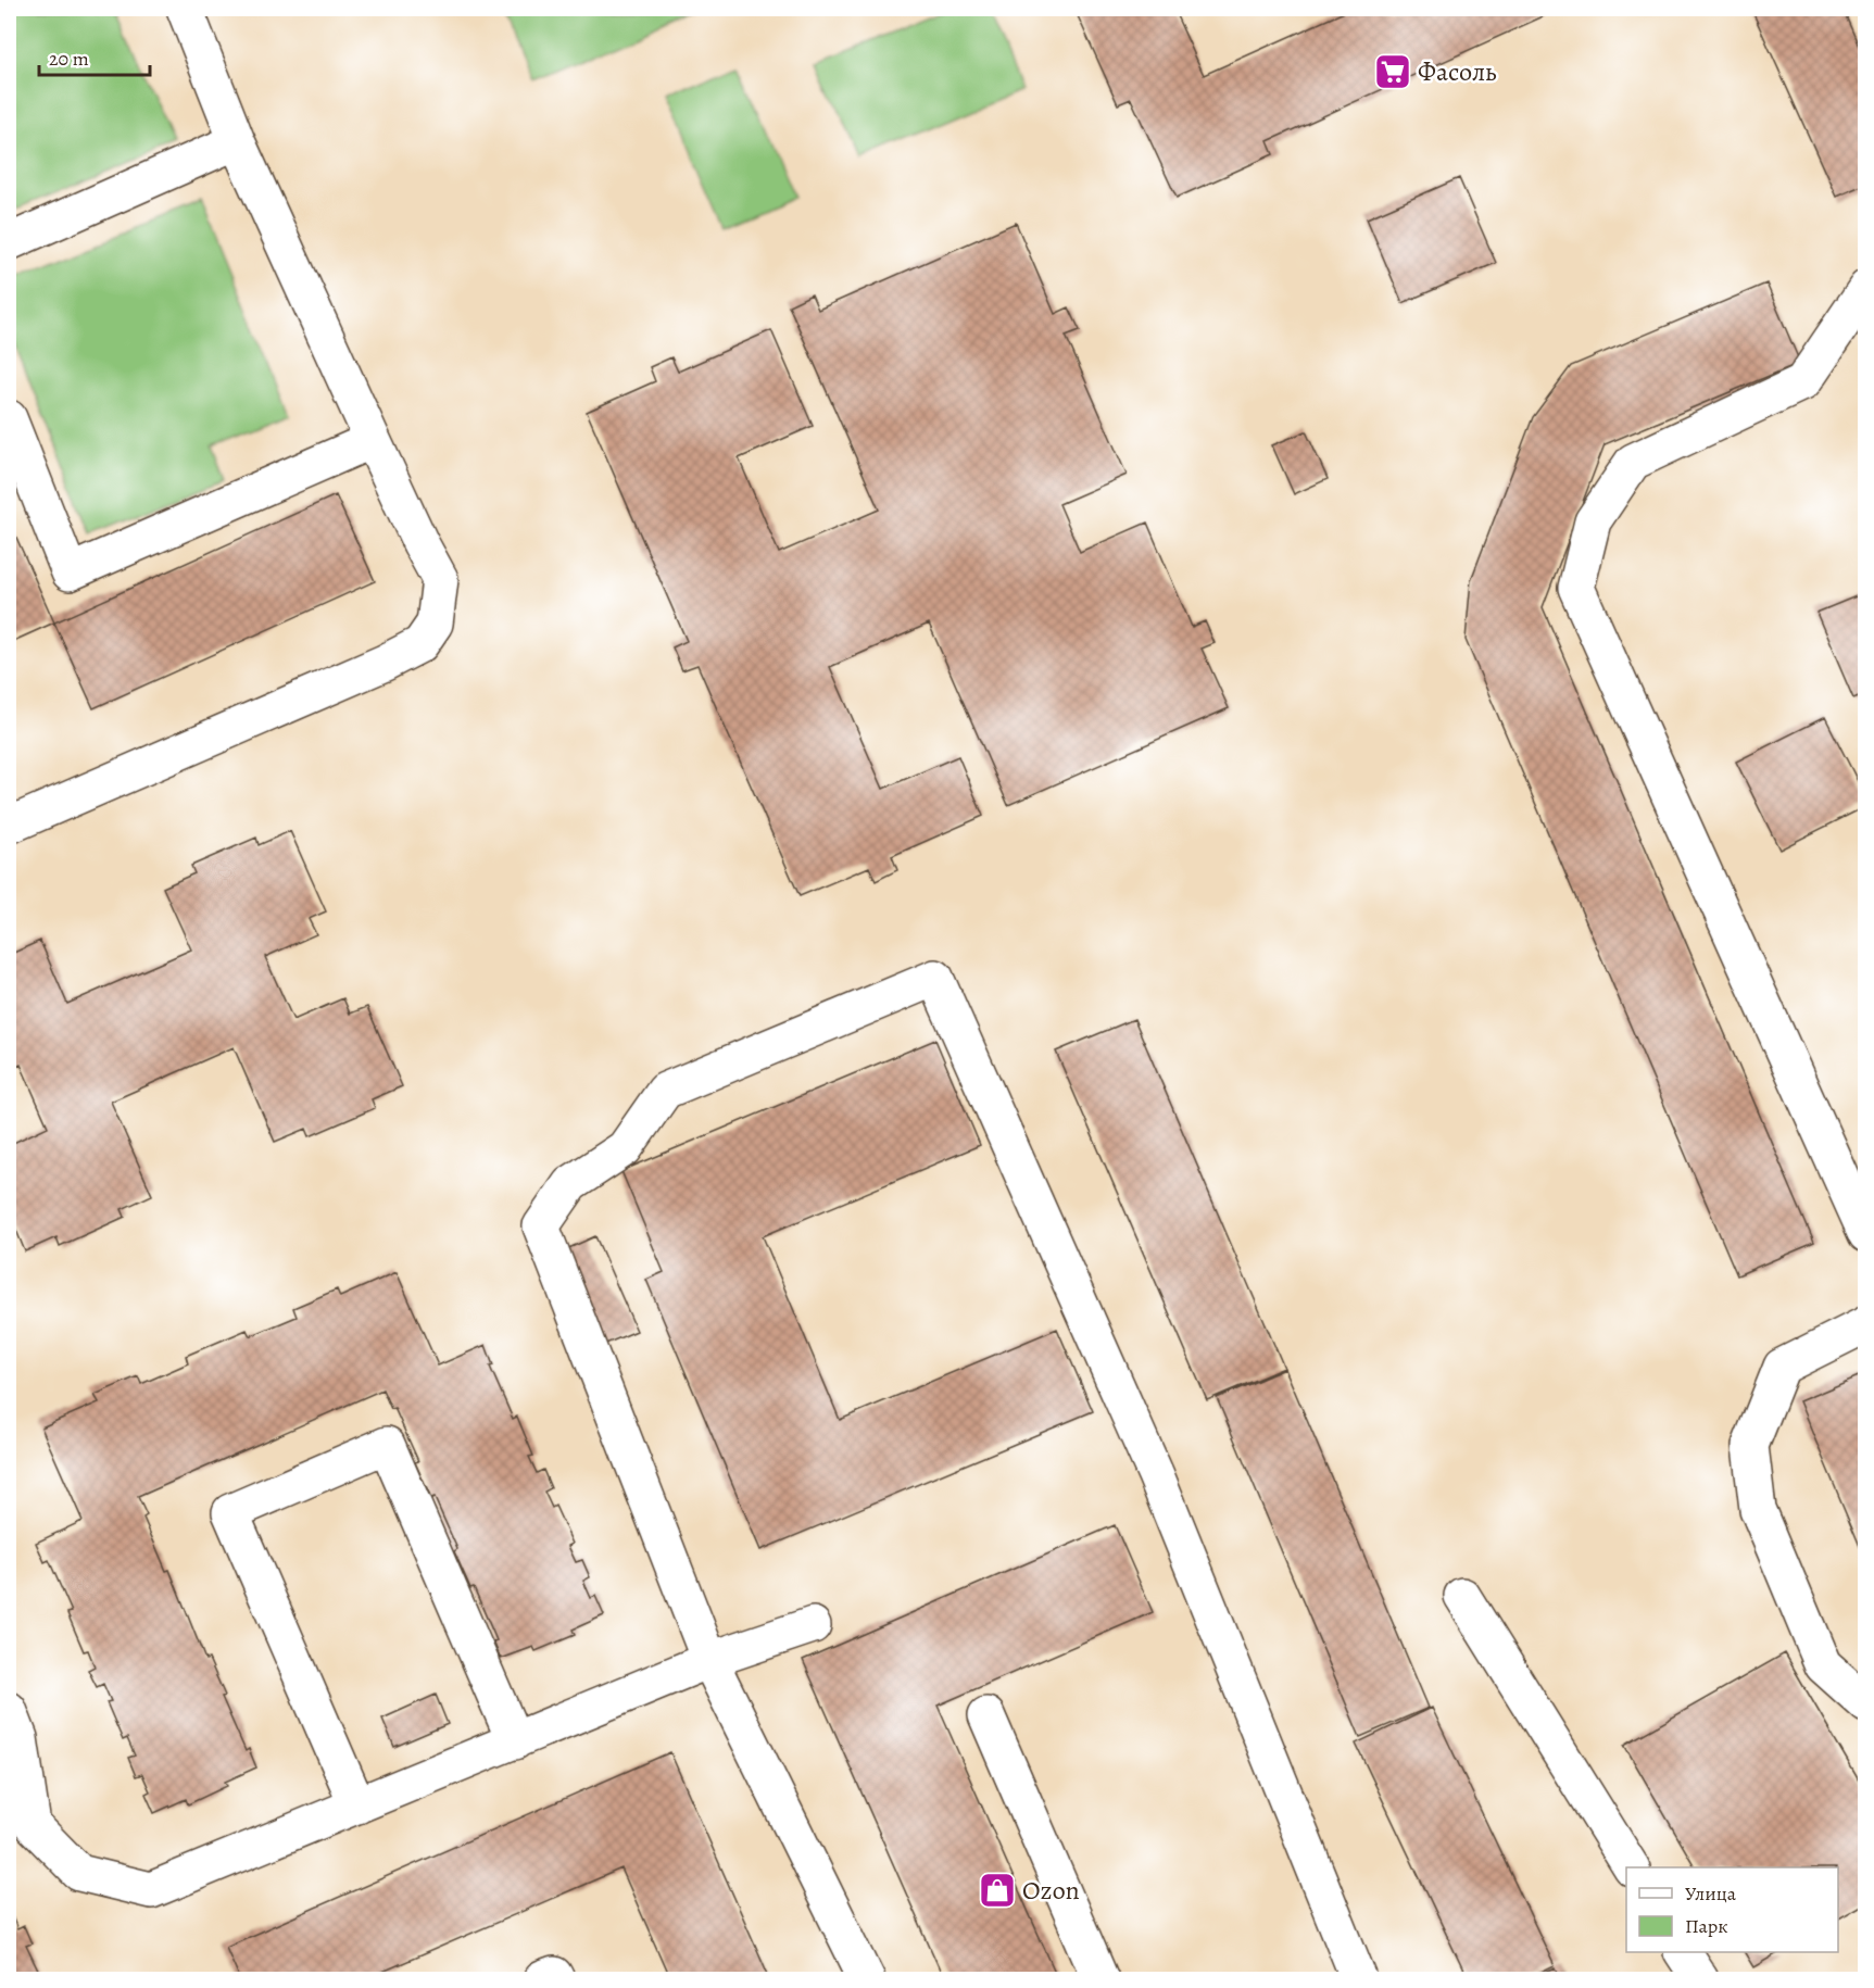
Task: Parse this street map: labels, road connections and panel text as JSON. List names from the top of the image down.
{
  "places": {
    "supermarket": ["Фасоль"],
    "shop": ["Ozon"]
  },
  "legend": ["Улица", "Парк"],
  "scale_bar": "20 m"
}
